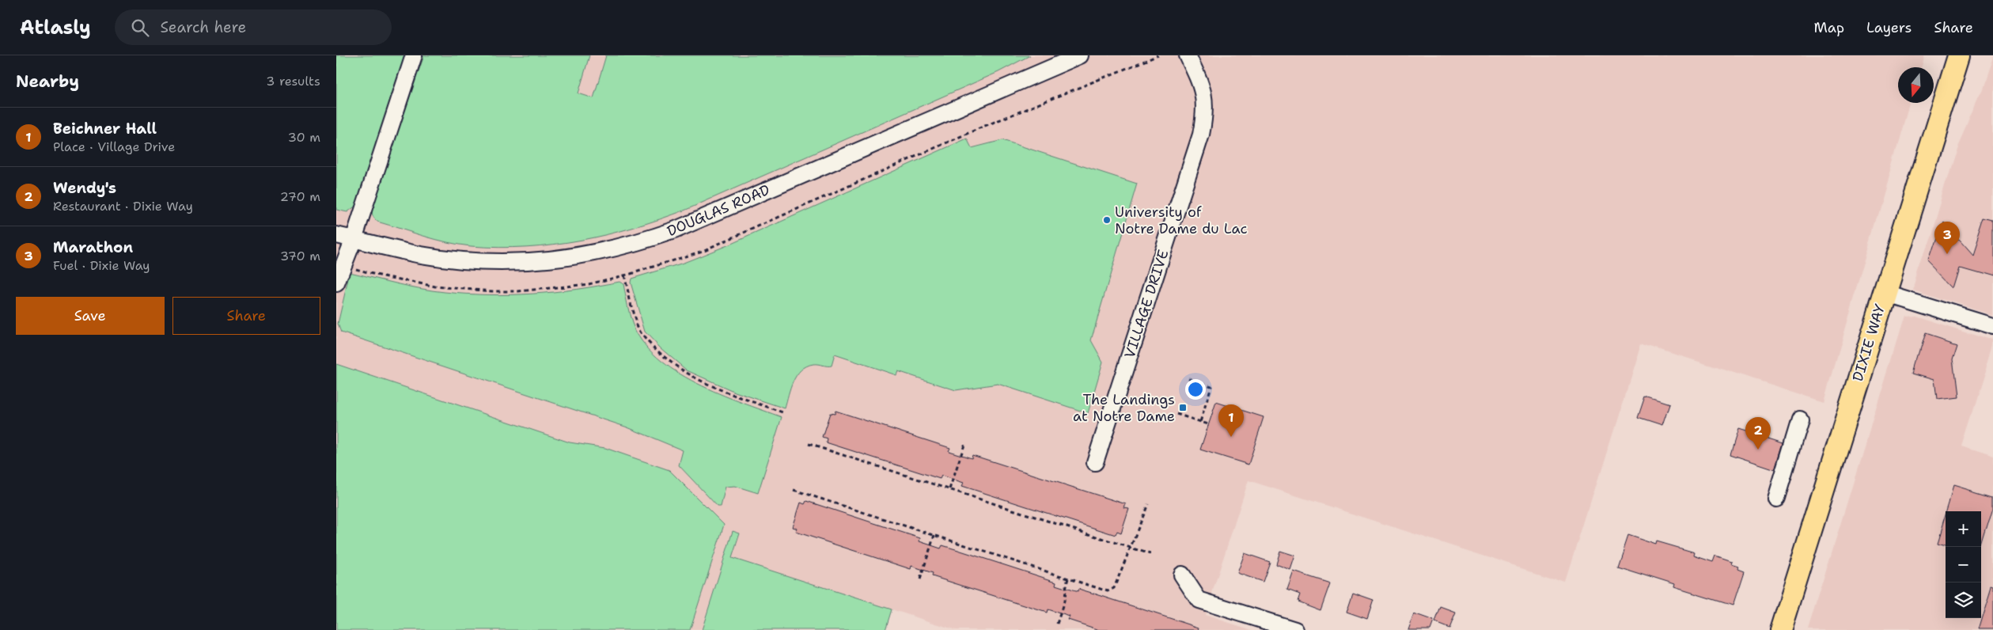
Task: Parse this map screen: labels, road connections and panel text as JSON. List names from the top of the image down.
{
  "streets": {
    "main road": ["DIXIE WAY"],
    "street": ["DOUGLAS ROAD", "VILLAGE DRIVE"]
  },
  "places": {
    "other": ["University of Notre Dame du Lac"],
    "transit": ["The Landings at Notre Dame"]
  },
  "north": "bottom",
  "page": {
    "header": "Atlasly",
    "search": "Search here",
    "nav": ["Map", "Layers", "Share"],
    "heading": ["Nearby", "3 results"],
    "list": [
      {
        "mark": "1",
        "name": "Beichner Hall",
        "note": "Place · Village Drive",
        "value": "30 m"
      },
      {
        "mark": "2",
        "name": "Wendy's",
        "note": "Restaurant · Dixie Way",
        "value": "270 m"
      },
      {
        "mark": "3",
        "name": "Marathon",
        "note": "Fuel · Dixie Way",
        "value": "370 m"
      }
    ],
    "pins": ["3", "1", "2"],
    "buttons": ["Save", "Share"],
    "map_buttons": ["+", "−"]
  }
}
